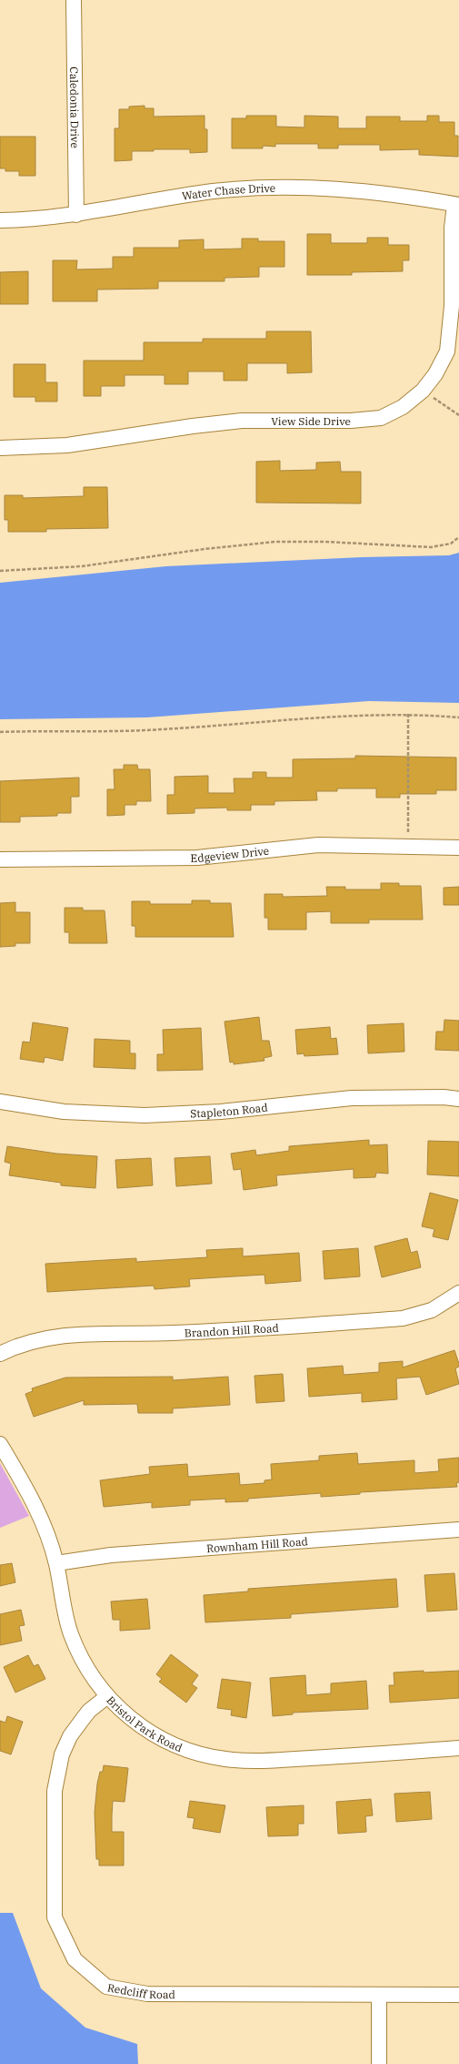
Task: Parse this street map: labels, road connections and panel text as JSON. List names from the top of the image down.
{
  "streets": {
    "street": [
      "Caledonia Drive",
      "Water Chase Drive",
      "View Side Drive",
      "Edgeview Drive",
      "Stapleton Road",
      "Brandon Hill Road",
      "Rownham Hill Road",
      "Bristol Park Road",
      "Redcliff Road"
    ]
  },
  "crossings": [
    ["Caledonia Drive", "Water Chase Drive"],
    ["Water Chase Drive", "View Side Drive"],
    ["Rownham Hill Road", "Bristol Park Road"],
    ["Bristol Park Road", "Redcliff Road"]
  ]
}
